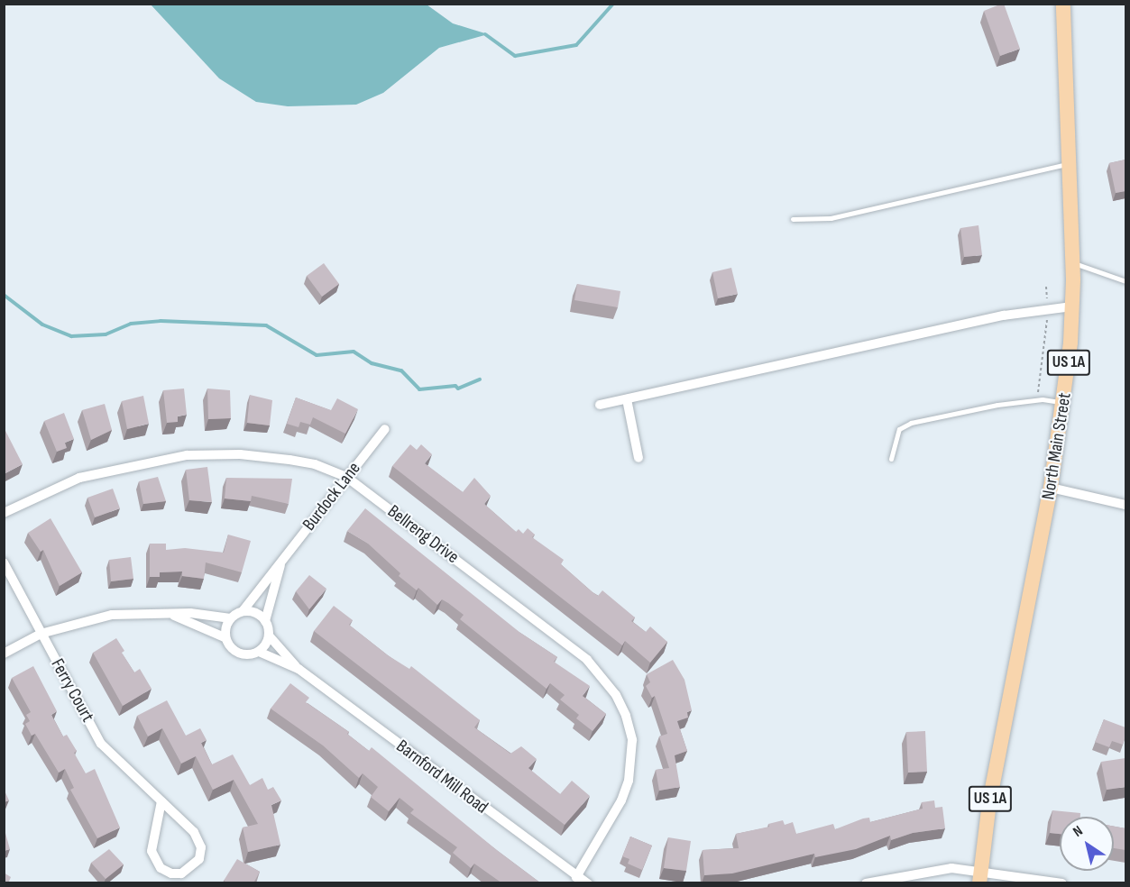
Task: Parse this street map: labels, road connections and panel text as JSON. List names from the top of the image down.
{
  "streets": {
    "main road": ["US 1A", "North Main Street"],
    "street": [
      "Burdock Lane",
      "Bellreng Drive",
      "Ferry Court",
      "Barnford Mill Road"
    ]
  },
  "crossings": [
    ["Burdock Lane", "Bellreng Drive"],
    ["Burdock Lane", "Barnford Mill Road"],
    ["Bellreng Drive", "Barnford Mill Road"],
    ["Ferry Court", "Barnford Mill Road"]
  ],
  "north": "top left"
}
